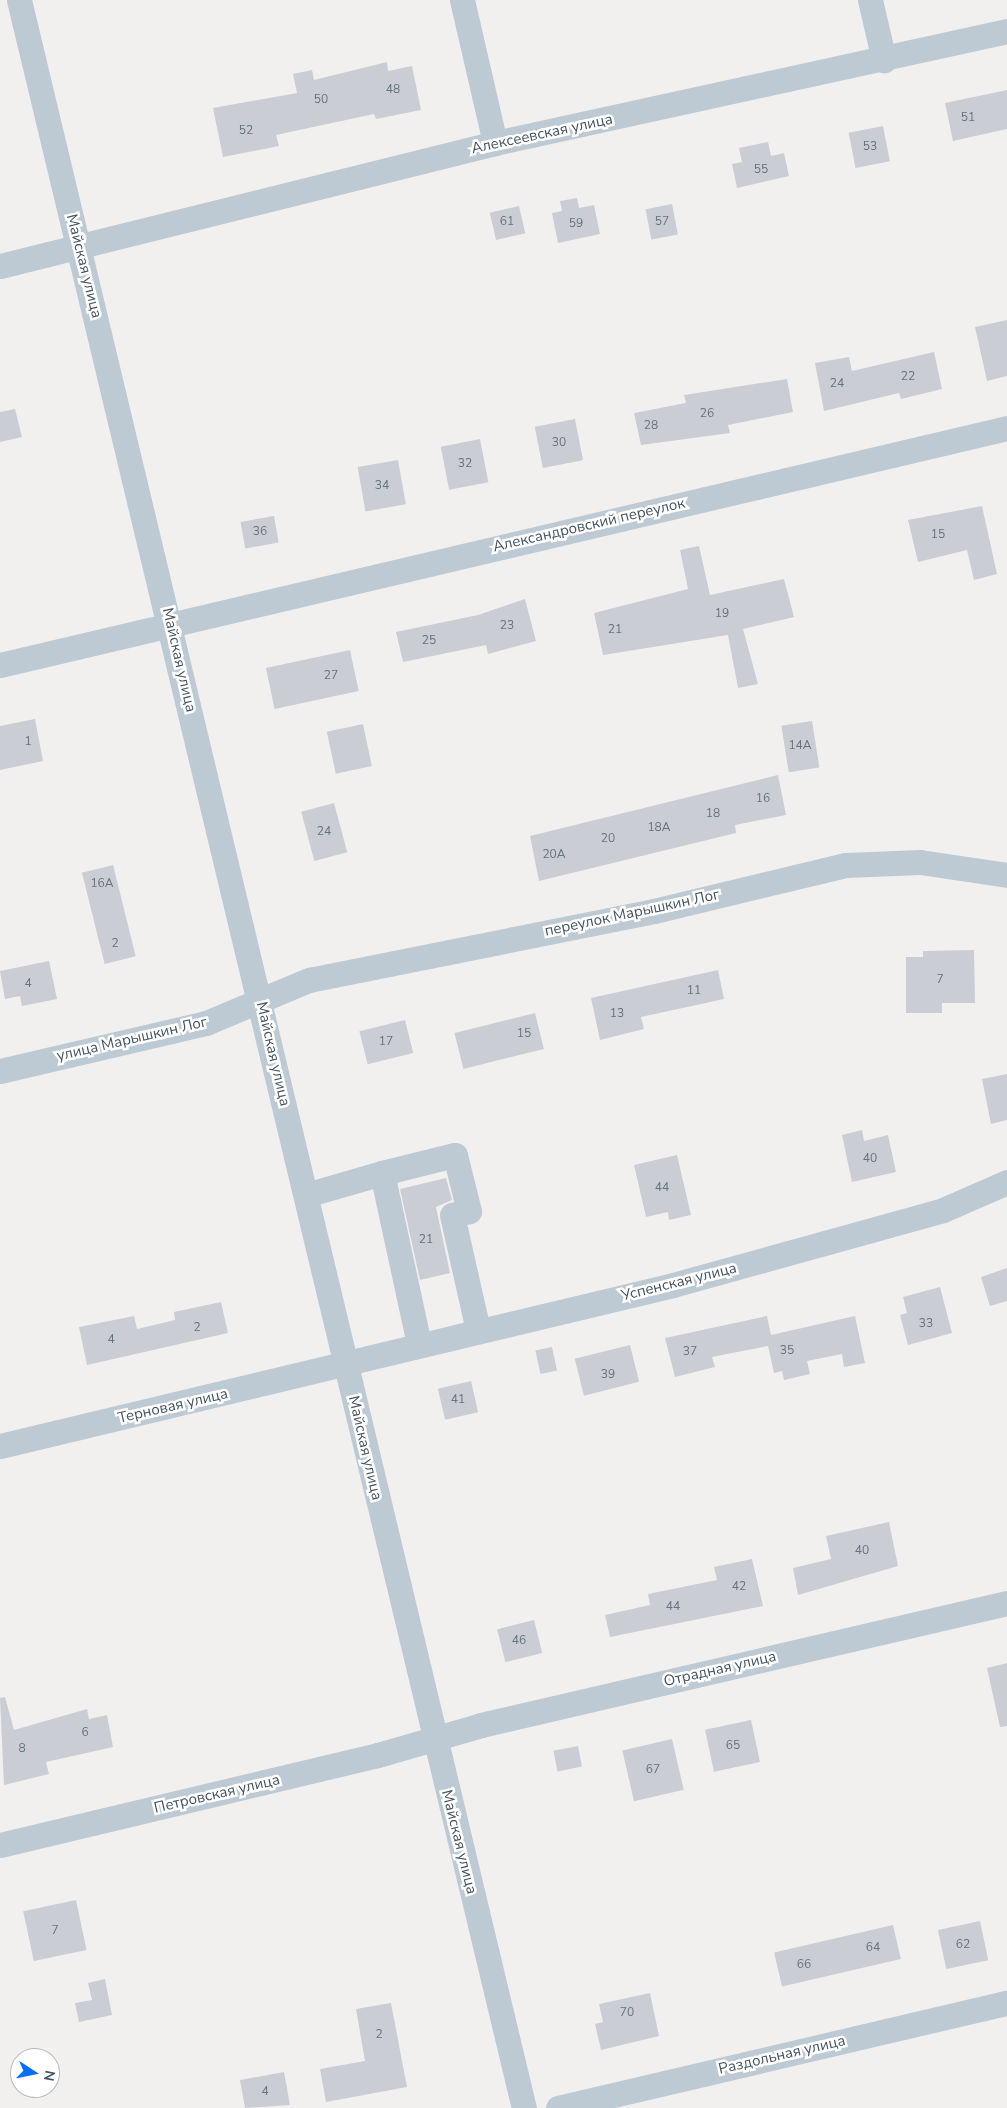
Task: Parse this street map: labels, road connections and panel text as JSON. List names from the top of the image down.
{
  "streets": {
    "street": [
      "Алексеевская улица",
      "Майская улица",
      "Александровский переулок",
      "переулок Марышкин Лог",
      "улица Марышкин Лог",
      "Успенская улица",
      "Терновая улица",
      "Отрадная улица",
      "Петровская улица",
      "Раздольная улица"
    ]
  },
  "crossings": [
    ["Алексеевская улица", "Майская улица"],
    ["Майская улица", "Александровский переулок"],
    ["Майская улица", "переулок Марышкин Лог"],
    ["Майская улица", "улица Марышкин Лог"],
    ["Майская улица", "Успенская улица"],
    ["Майская улица", "Терновая улица"],
    ["Майская улица", "Отрадная улица"],
    ["Майская улица", "Петровская улица"],
    ["переулок Марышкин Лог", "улица Марышкин Лог"],
    ["Успенская улица", "Терновая улица"],
    ["Отрадная улица", "Петровская улица"]
  ],
  "house_numbers": [
    "48",
    "50",
    "51",
    "52",
    "53",
    "55",
    "61",
    "57",
    "59",
    "22",
    "24",
    "26",
    "28",
    "30",
    "32",
    "34",
    "36",
    "15",
    "19",
    "23",
    "21",
    "25",
    "27",
    "1",
    "14А",
    "16",
    "18",
    "18А",
    "24",
    "20",
    "20А",
    "16А",
    "2",
    "7",
    "4",
    "11",
    "13",
    "15",
    "17",
    "40",
    "44",
    "21",
    "33",
    "2",
    "4",
    "35",
    "37",
    "39",
    "41",
    "40",
    "42",
    "44",
    "46",
    "6",
    "65",
    "8",
    "67",
    "7",
    "62",
    "64",
    "66",
    "70",
    "2",
    "4"
  ],
  "north": "right"
}
